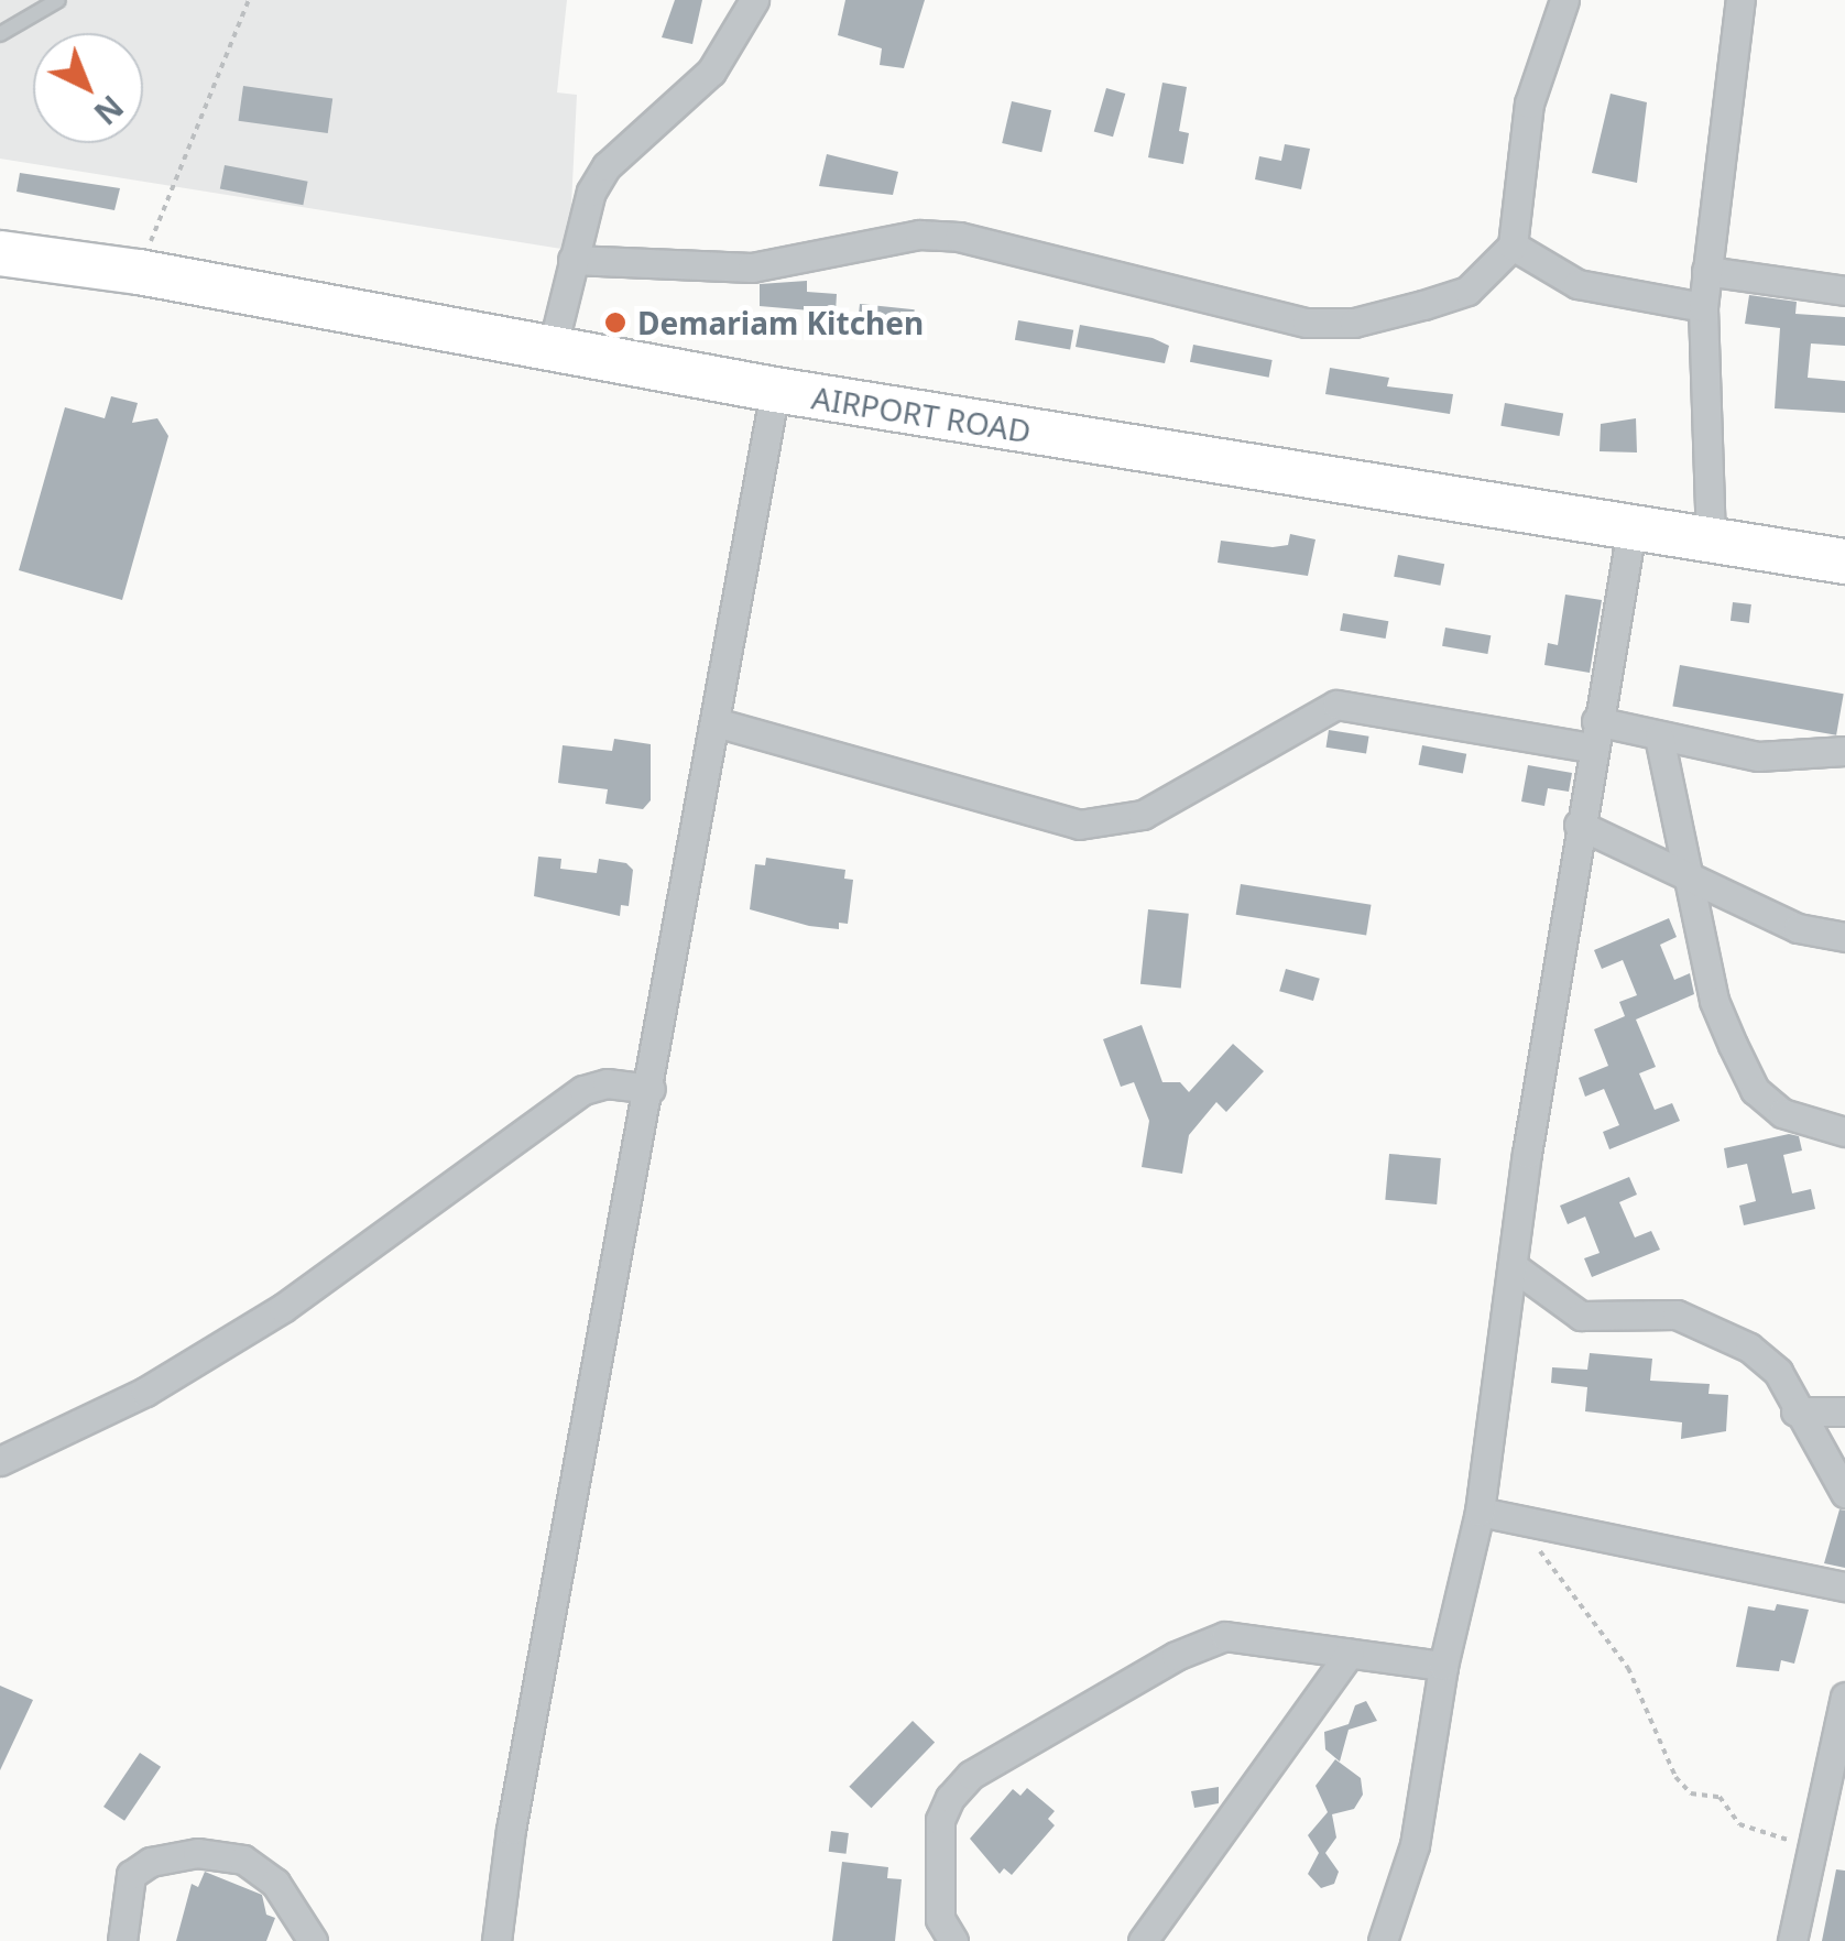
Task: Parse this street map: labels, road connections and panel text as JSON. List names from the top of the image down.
{
  "streets": {
    "highway": ["AIRPORT ROAD"]
  },
  "places": ["Demariam Kitchen"],
  "north": "bottom right"
}
